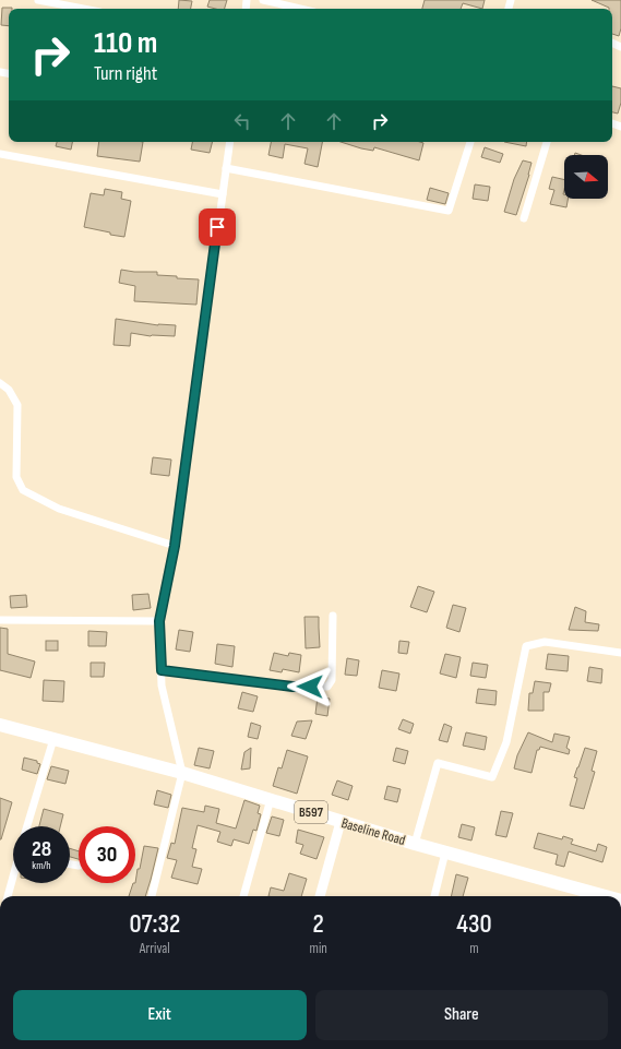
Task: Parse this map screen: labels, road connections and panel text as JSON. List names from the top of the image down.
{
  "streets": {
    "main road": ["B597", "Baseline Road"]
  },
  "north": "right",
  "page": {
    "turn": ["110 m", "Turn right"],
    "speed": "28 km/h",
    "limit": "30",
    "eta": [
      "07:32",
      "Arrival",
      "2",
      "min",
      "430",
      "m"
    ],
    "buttons": ["Exit", "Share"]
  }
}
